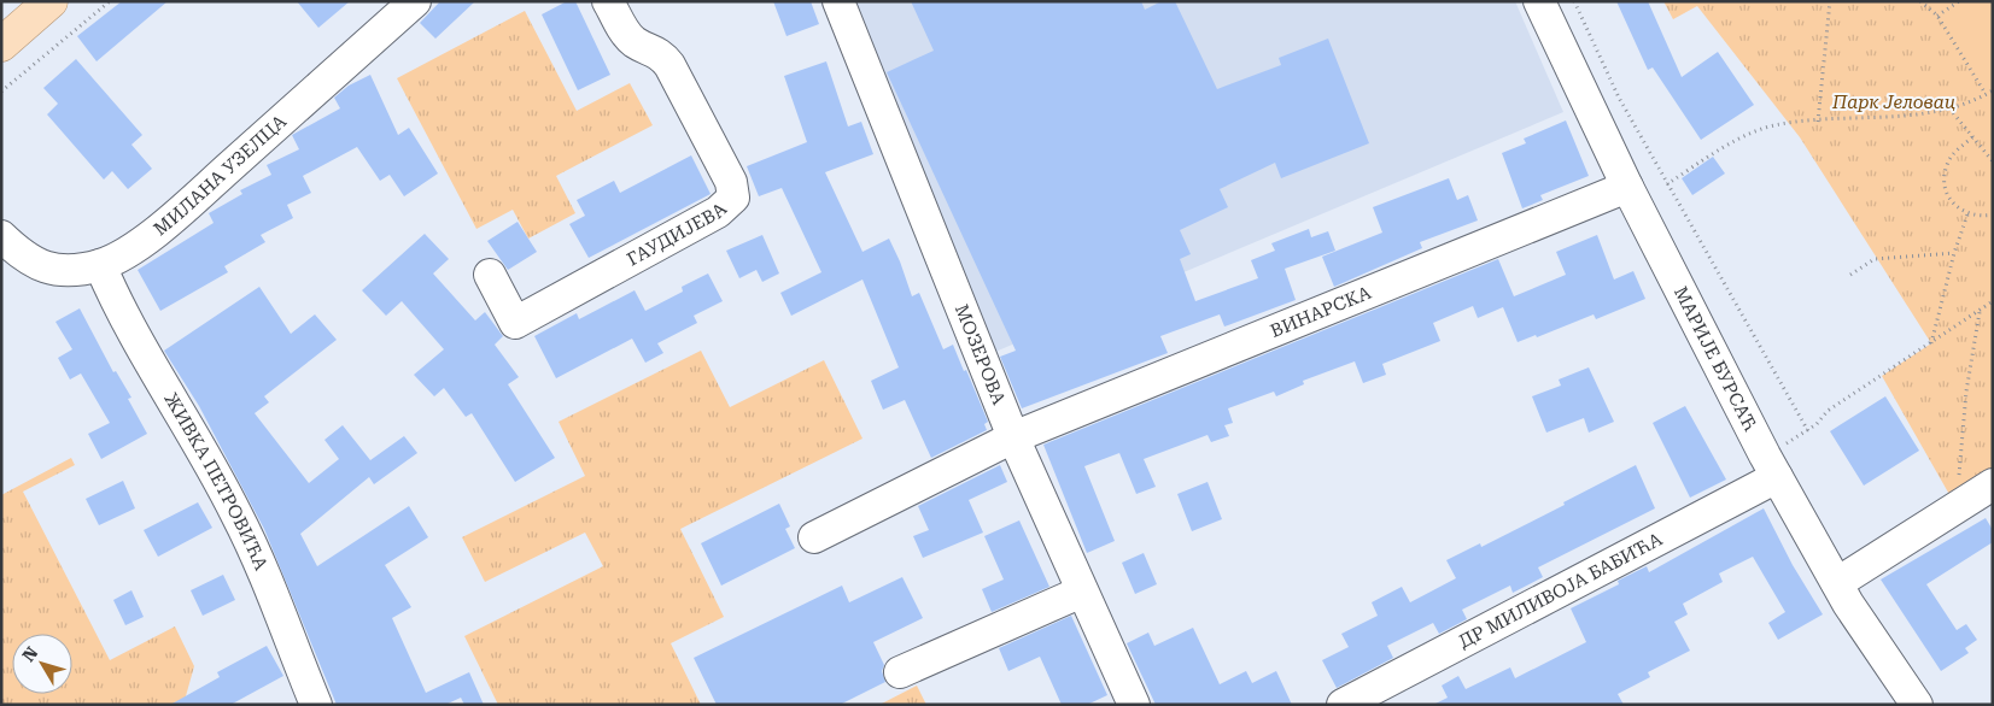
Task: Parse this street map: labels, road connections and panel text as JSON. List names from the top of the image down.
{
  "streets": {
    "street": [
      "МИЛАНА УЗЕЛЦА",
      "ГАУДИЈЕВА",
      "ВИНАРСКА",
      "МОЗЕРОВА",
      "МАРИЈЕ БУРСАЋ",
      "ЖИВКА ПЕТРОВИЋА",
      "ДР МИЛИВОЈА БАБИЋА"
    ]
  },
  "crossings": [
    ["МИЛАНА УЗЕЛЦА", "ЖИВКА ПЕТРОВИЋА"],
    ["ВИНАРСКА", "МОЗЕРОВА"],
    ["ВИНАРСКА", "МАРИЈЕ БУРСАЋ"],
    ["МАРИЈЕ БУРСАЋ", "ДР МИЛИВОЈА БАБИЋА"]
  ],
  "parks": ["Парк Јеловац"],
  "north": "top left"
}
